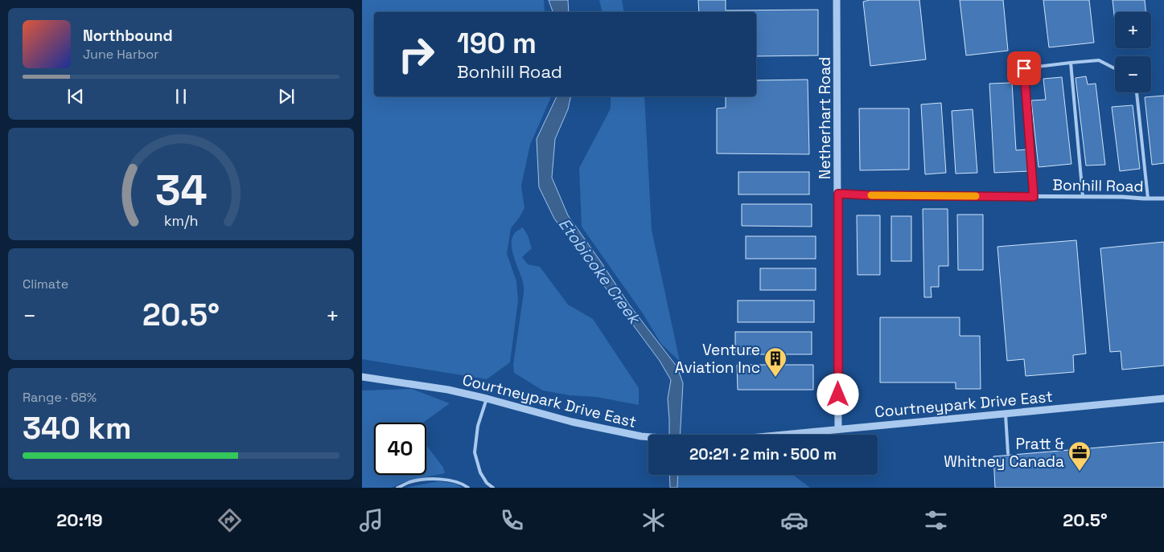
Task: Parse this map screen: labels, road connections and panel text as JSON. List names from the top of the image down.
{
  "streets": {
    "street": ["Netherhart Road", "Bonhill Road", "Courtneypark Drive East"]
  },
  "crossings": [
    ["Netherhart Road", "Bonhill Road"],
    ["Netherhart Road", "Courtneypark Drive East"]
  ],
  "water": ["Etobicoke Creek"],
  "places": {
    "building": ["Venture Aviation Inc"],
    "office": ["Pratt & Whitney Canada"]
  },
  "page": {
    "map_buttons": ["+", "−"],
    "turn": ["190 m", "Bonhill Road"],
    "song": ["Northbound", "June Harbor"],
    "tile": [
      "Climate",
      ["Range · 68%", "340 km"]
    ],
    "heat": ["−", "20.5°", "+"],
    "limit": "40",
    "trip": "20:21 · 2 min · 500 m",
    "tabs": ["20:19", "20.5°"],
    "gauge": ["34", "km/h"]
  }
}
